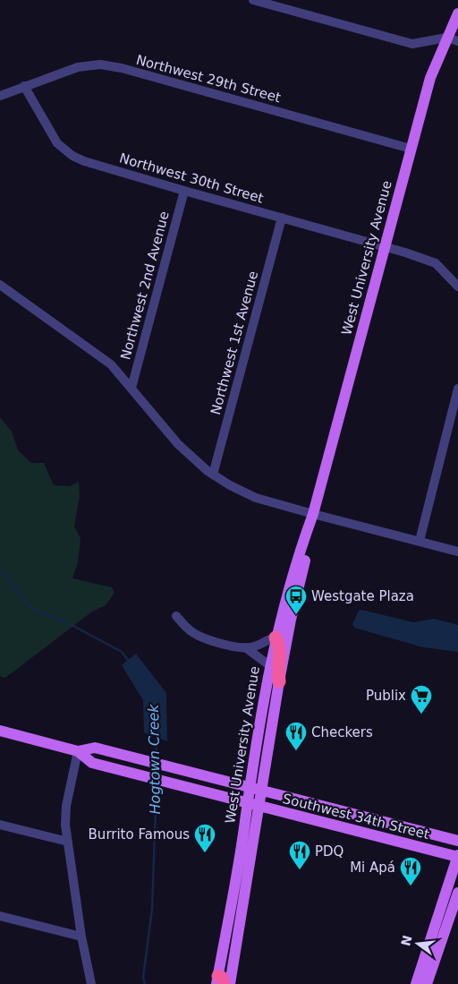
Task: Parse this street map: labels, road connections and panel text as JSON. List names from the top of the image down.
{
  "streets": {
    "main road": ["West University Avenue", "Southwest 34th Street"],
    "street": [
      "Northwest 29th Street",
      "Northwest 30th Street",
      "Northwest 2nd Avenue",
      "Northwest 1st Avenue"
    ]
  },
  "crossings": [
    ["Northwest 29th Street", "Northwest 30th Street"],
    ["Northwest 29th Street", "West University Avenue"],
    ["Northwest 30th Street", "West University Avenue"],
    ["Northwest 30th Street", "Northwest 2nd Avenue"],
    ["Northwest 30th Street", "Northwest 1st Avenue"],
    ["West University Avenue", "Southwest 34th Street"]
  ],
  "water": ["Hogtown Creek"],
  "places": {
    "bus stop": ["Westgate Plaza"],
    "supermarket": ["Publix"],
    "restaurant": [
      "Checkers",
      "Burrito Famous",
      "PDQ",
      "Mi Apá"
    ]
  },
  "north": "left"
}
